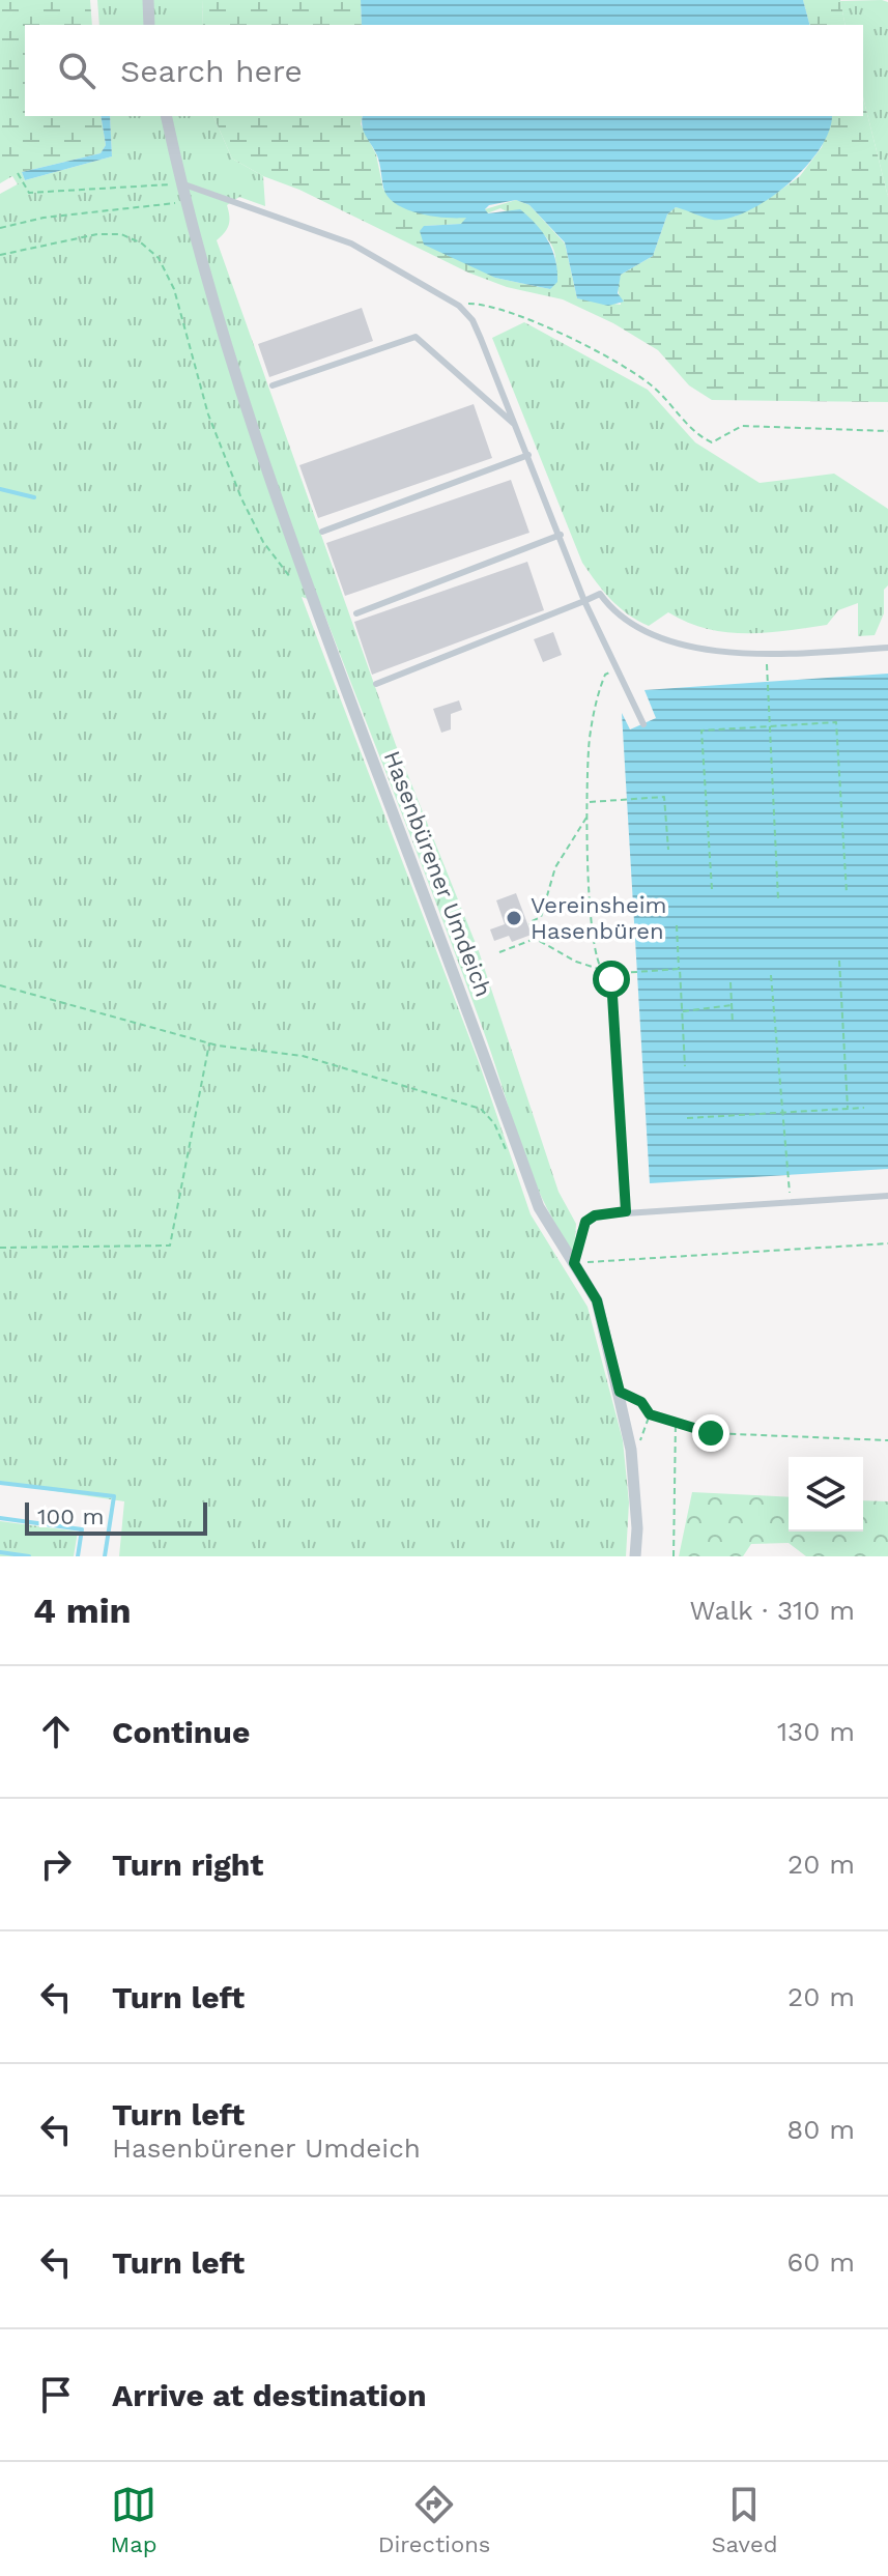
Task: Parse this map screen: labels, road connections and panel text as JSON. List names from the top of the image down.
{
  "streets": {
    "street": ["Hasenbürener Umdeich"]
  },
  "places": ["Vereinsheim Hasenbüren"],
  "scale_bar": "100 m",
  "page": {
    "search": "Search here",
    "scale": "100 m",
    "heading": ["4 min", "Walk · 310 m"],
    "list": [
      ["Continue", "130 m"],
      ["Turn right", "20 m"],
      ["Turn left", "20 m"],
      ["Turn left", "Hasenbürener Umdeich", "80 m"],
      ["Turn left", "60 m"],
      "Arrive at destination"
    ],
    "nav": ["Map", "Directions", "Saved"]
  }
}
